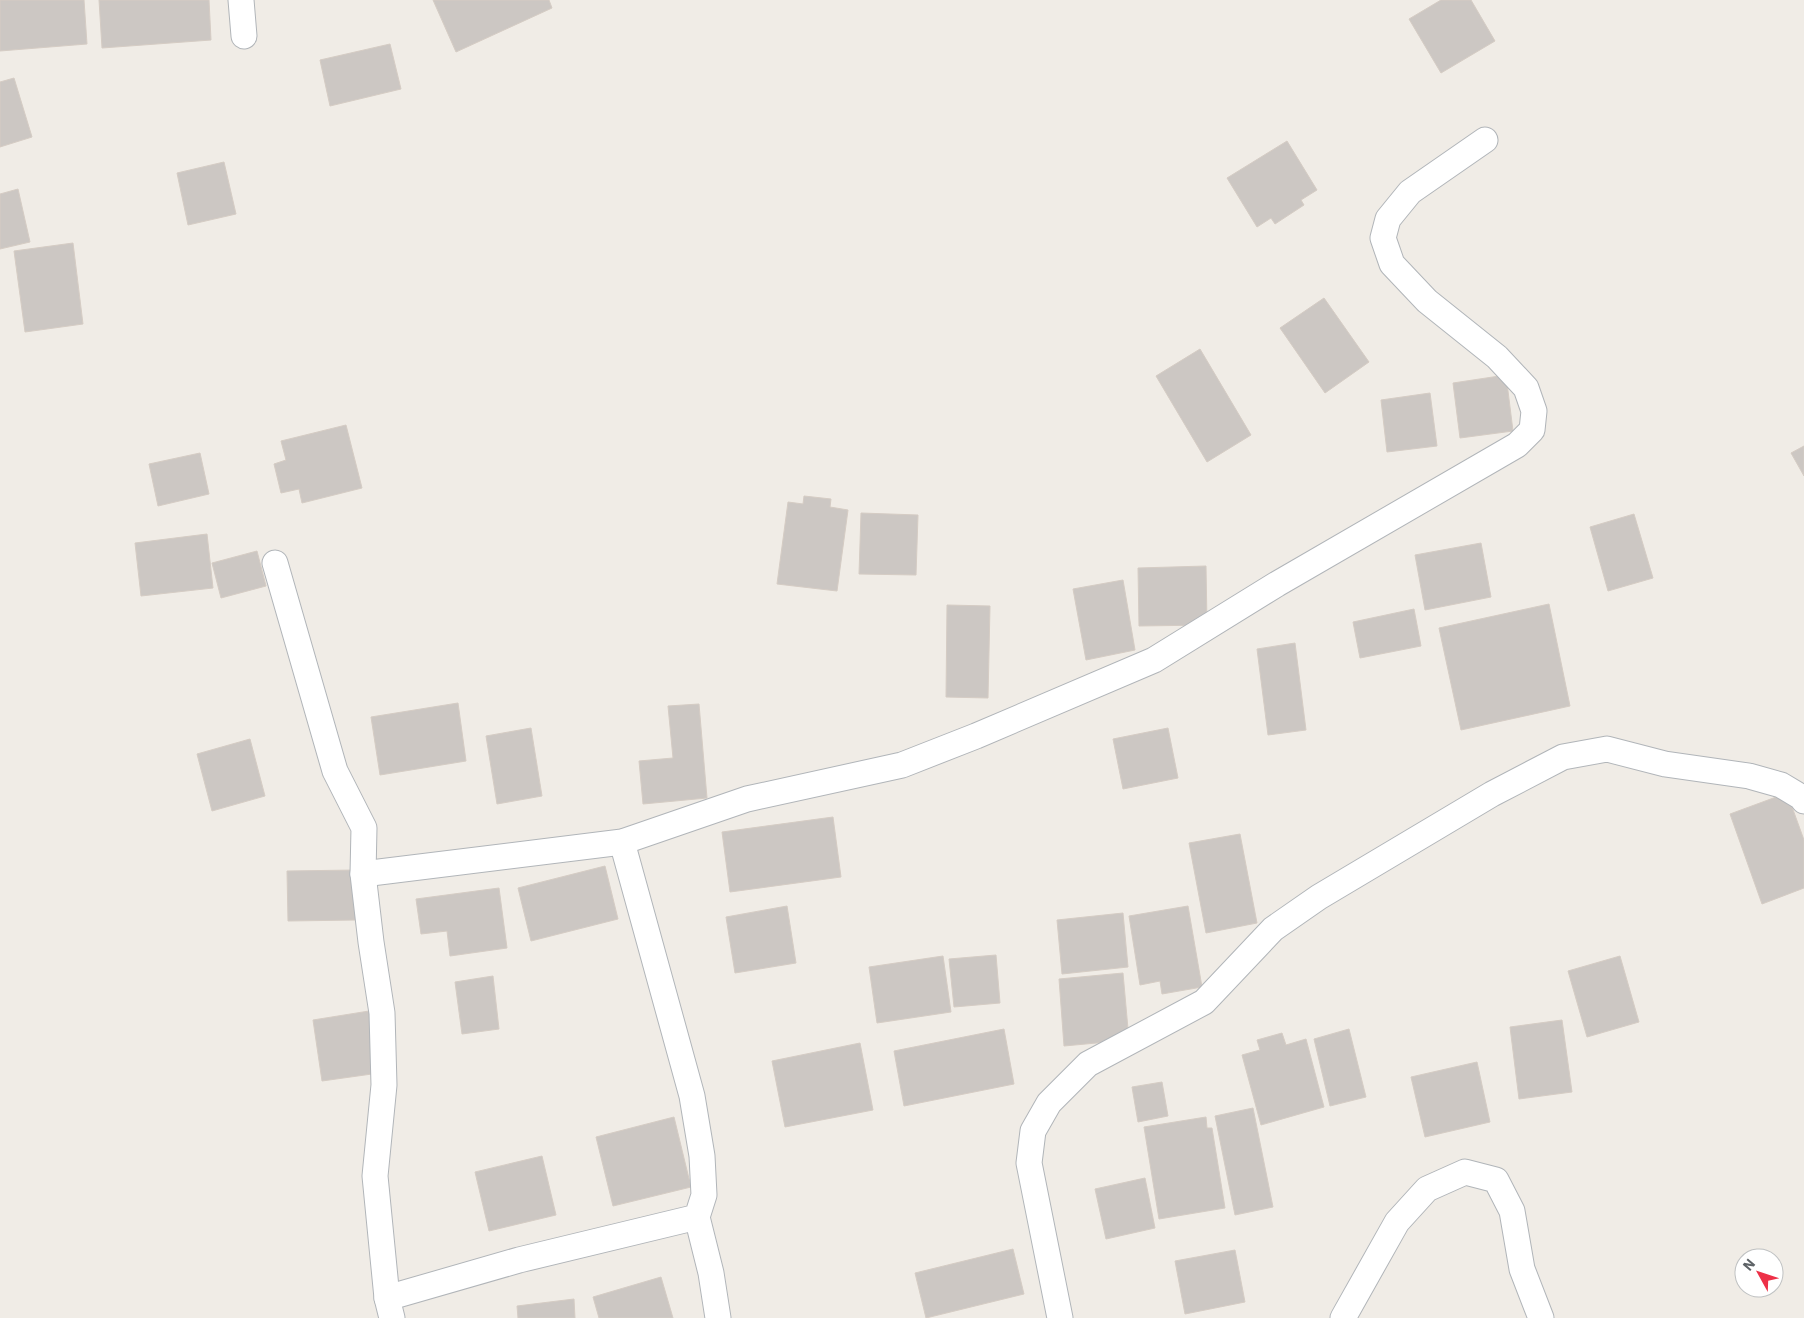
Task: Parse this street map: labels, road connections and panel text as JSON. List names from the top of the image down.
{
  "north": "top left"
}
